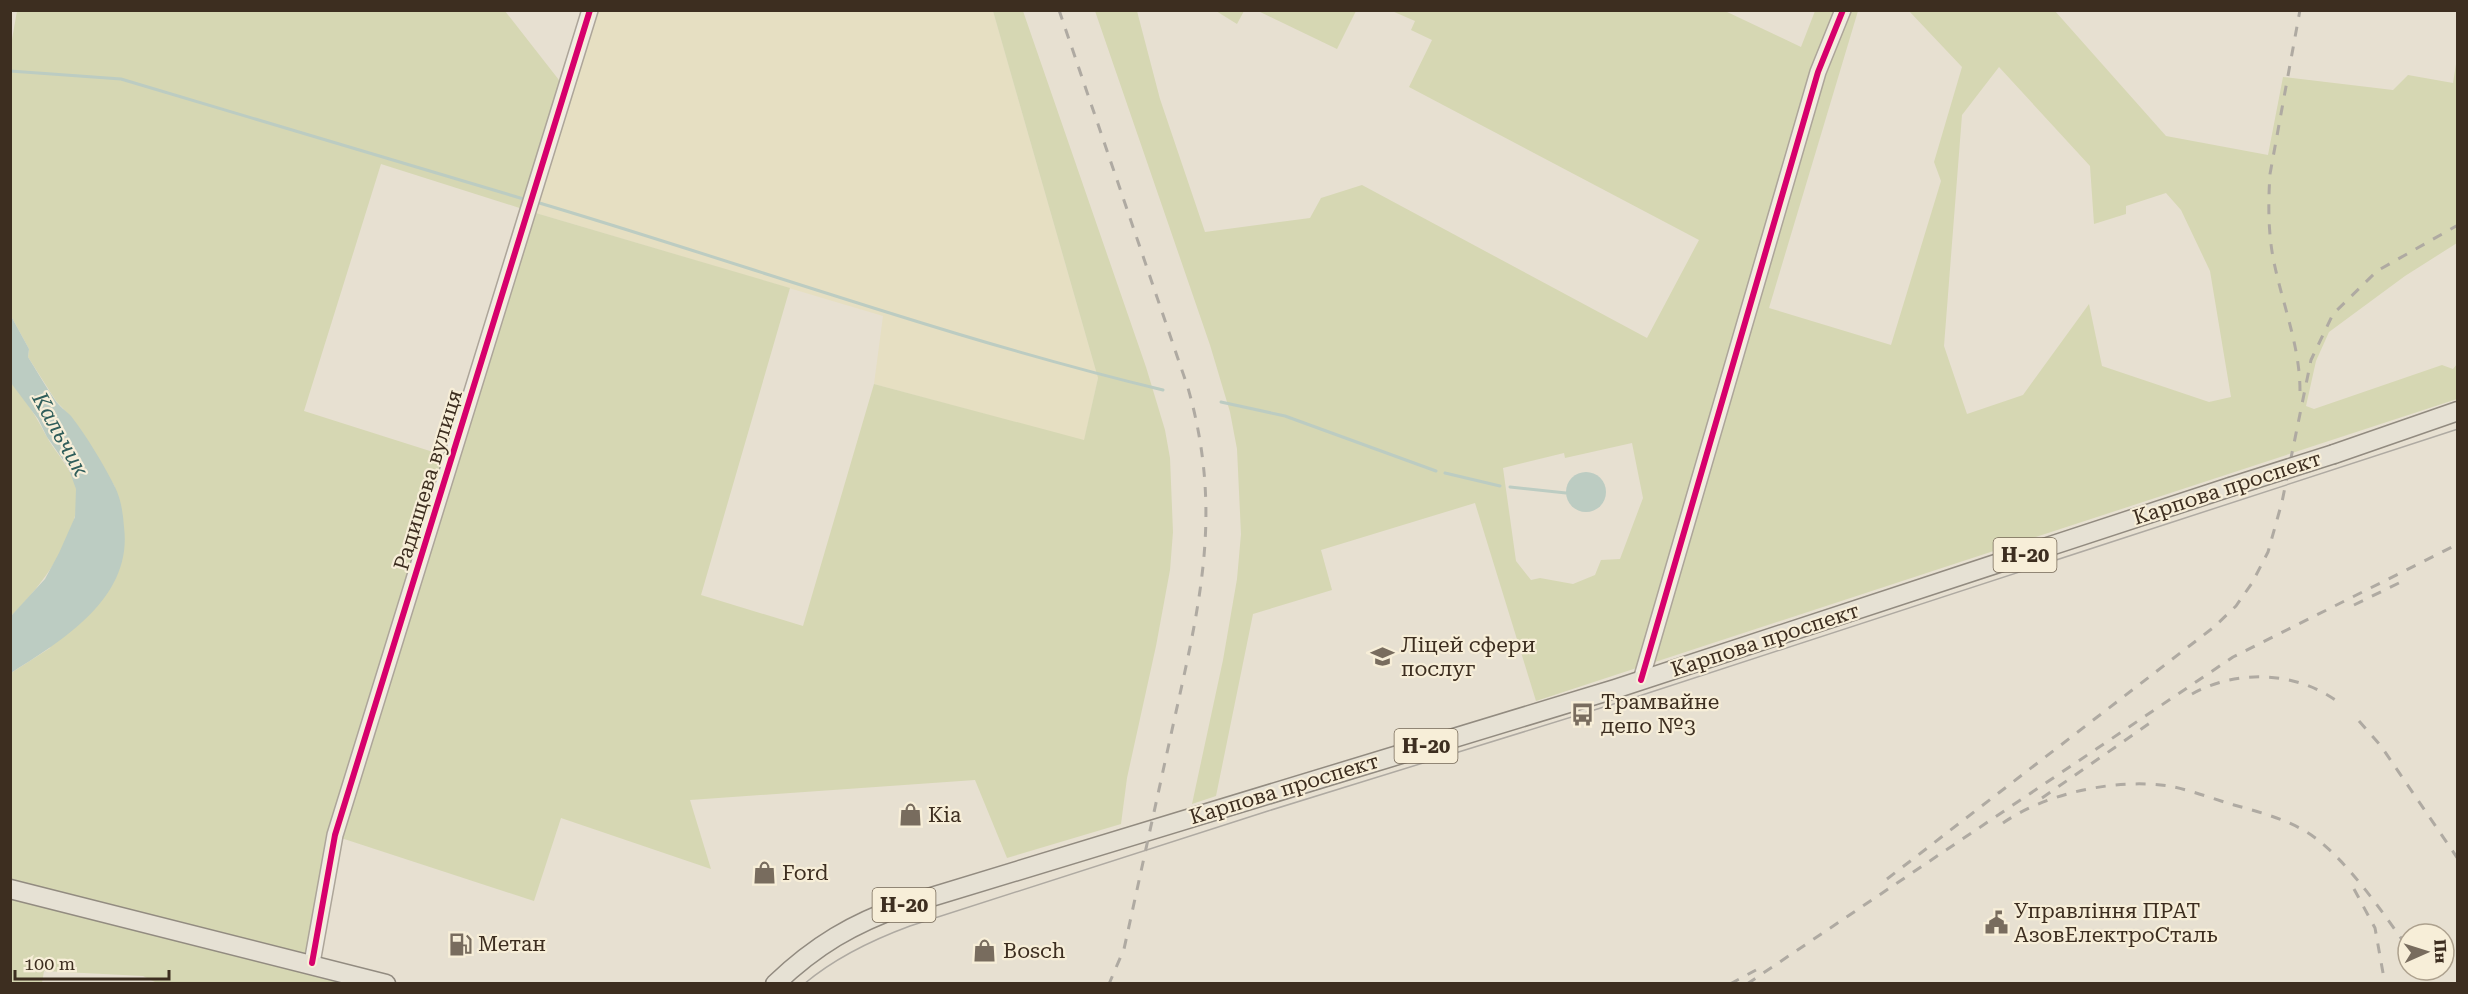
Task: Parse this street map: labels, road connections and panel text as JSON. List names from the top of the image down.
{
  "streets": {
    "main road": ["Карпова проспект", "Н-20"],
    "street": ["Радищева вулиця"]
  },
  "water": ["Кальчик"],
  "places": {
    "school or university": ["Ліцей сфери послуг"],
    "bus stop": ["Трамвайне депо №3"],
    "shop": ["Kia", "Ford", "Bosch"],
    "public building": ["Управління ПРАТ АзовЕлектроСталь"],
    "fuel station": ["Метан"]
  },
  "scale_bar": "100 m",
  "north": "right"
}
